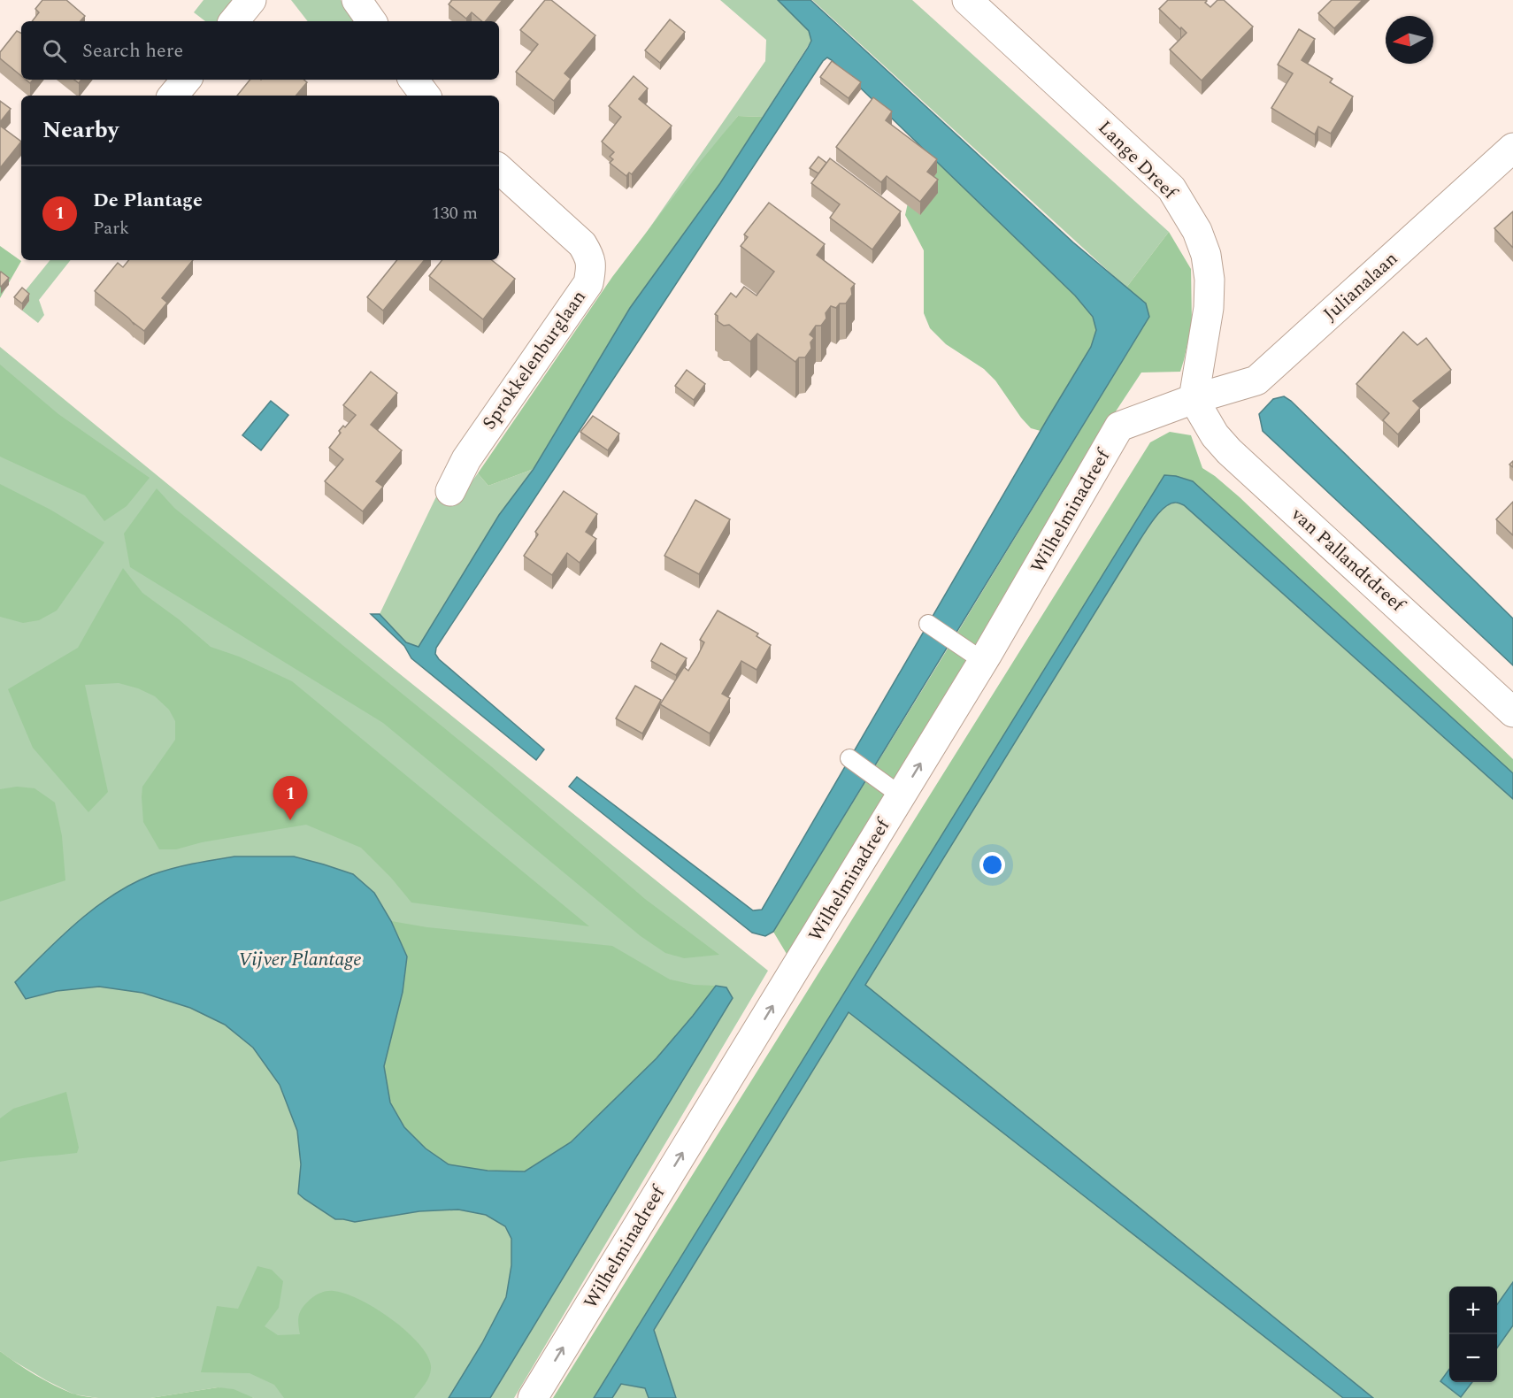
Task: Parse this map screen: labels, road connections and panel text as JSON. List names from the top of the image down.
{
  "streets": {
    "street": [
      "Lange Dreef",
      "Julianalaan",
      "Sprokkelenburglaan",
      "Wilhelminadreef",
      "van Pallandtdreef"
    ]
  },
  "crossings": [
    ["Lange Dreef", "Julianalaan"],
    ["Lange Dreef", "Wilhelminadreef"],
    ["Lange Dreef", "van Pallandtdreef"],
    ["Julianalaan", "Wilhelminadreef"],
    ["Julianalaan", "van Pallandtdreef"],
    ["Wilhelminadreef", "van Pallandtdreef"]
  ],
  "one_way": ["Wilhelminadreef"],
  "water": ["Vijver Plantage"],
  "north": "left",
  "page": {
    "search": "Search here",
    "heading": "Nearby",
    "list": [
      {
        "mark": "1",
        "name": "De Plantage",
        "note": "Park",
        "value": "130 m"
      }
    ],
    "pins": "1",
    "map_buttons": ["+", "−"]
  }
}
